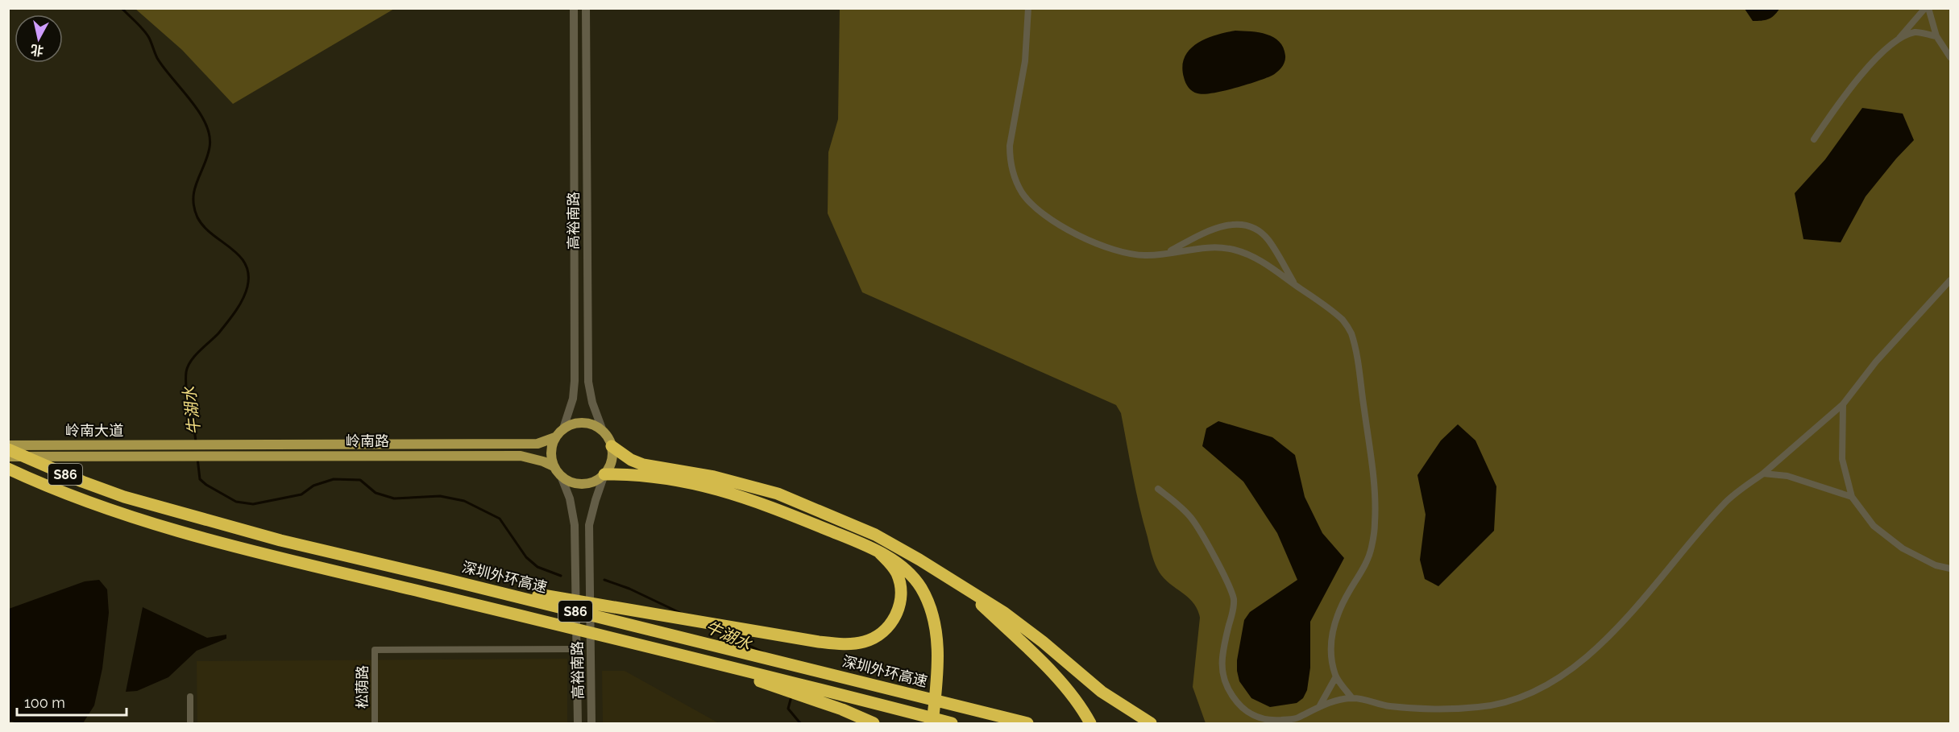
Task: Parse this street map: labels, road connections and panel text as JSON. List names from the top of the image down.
{
  "streets": {
    "highway": ["S86", "深圳外环高速"],
    "main road": ["岭南大道", "岭南路"],
    "street": ["高裕南路", "松荫路"]
  },
  "crossings": [
    ["高裕南路", "岭南路"],
    ["高裕南路", "松荫路"],
    ["岭南大道", "岭南路"],
    ["岭南大道", "深圳外环高速"]
  ],
  "water": ["牛湖水"],
  "scale_bar": "100 m",
  "north": "bottom"
}
